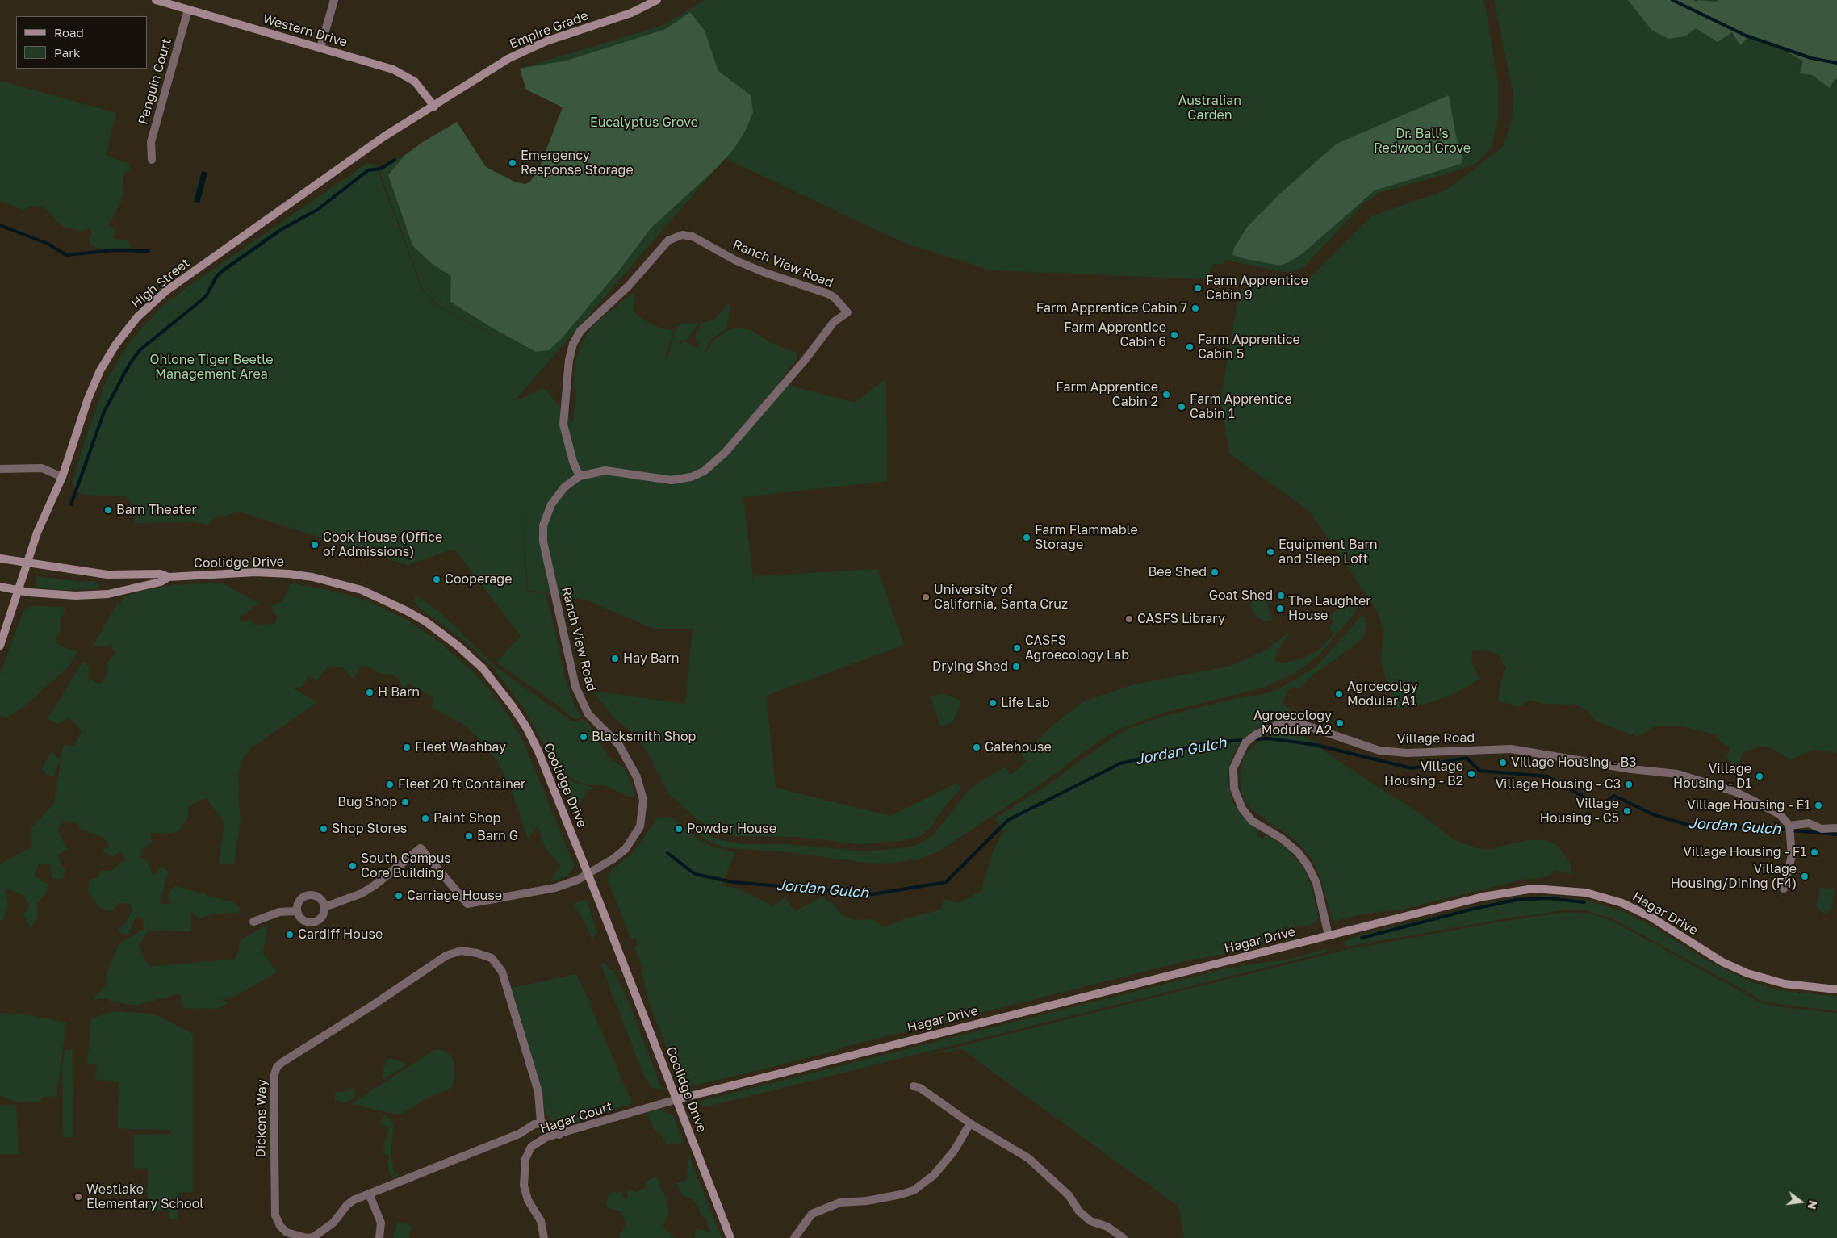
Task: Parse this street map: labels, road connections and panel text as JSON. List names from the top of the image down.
{
  "streets": {
    "main road": [
      "Empire Grade",
      "Western Drive",
      "High Street",
      "Coolidge Drive",
      "Hagar Drive"
    ],
    "street": [
      "Penguin Court",
      "Ranch View Road",
      "Village Road",
      "Hagar Court",
      "Dickens Way"
    ]
  },
  "crossings": [
    ["Empire Grade", "Western Drive"],
    ["Empire Grade", "High Street"],
    ["Western Drive", "Penguin Court"],
    ["Western Drive", "High Street"],
    ["Ranch View Road", "Coolidge Drive"],
    ["High Street", "Coolidge Drive"],
    ["Coolidge Drive", "Hagar Drive"],
    ["Coolidge Drive", "Hagar Court"],
    ["Village Road", "Hagar Drive"],
    ["Hagar Drive", "Hagar Court"]
  ],
  "water": ["Jordan Gulch"],
  "parks": [
    "Australian Garden",
    "Eucalyptus Grove",
    "Dr. Ball's Redwood Grove",
    "Ohlone Tiger Beetle Management Area"
  ],
  "places": [
    "Emergency Response Storage",
    "Farm Apprentice Cabin 9",
    "Farm Apprentice Cabin 7",
    "Farm Apprentice Cabin 6",
    "Farm Apprentice Cabin 5",
    "Farm Apprentice Cabin 2",
    "Farm Apprentice Cabin 1",
    "Barn Theater",
    "Farm Flammable Storage",
    "Cook House (Office of Admissions)",
    "Equipment Barn and Sleep Loft",
    "Bee Shed",
    "Cooperage",
    "Goat Shed",
    "University of California, Santa Cruz",
    "The Laughter House",
    "CASFS Library",
    "CASFS Agroecology Lab",
    "Hay Barn",
    "Drying Shed",
    "H Barn",
    "Agroecolgy Modular A1",
    "Life Lab",
    "Agroecology Modular A2",
    "Blacksmith Shop",
    "Fleet Washbay",
    "Gatehouse",
    "Village Housing - B3",
    "Village Housing - B2",
    "Village Housing - D1",
    "Fleet 20 ft Container",
    "Village Housing - C3",
    "Bug Shop",
    "Village Housing - E1",
    "Village Housing - C5",
    "Paint Shop",
    "Shop Stores",
    "Powder House",
    "Barn G",
    "Village Housing - F1",
    "South Campus Core Building",
    "Village Housing/Dining (F4)",
    "Carriage House",
    "Cardiff House",
    "Westlake Elementary School"
  ],
  "legend": ["Road", "Park"],
  "north": "right"
}
